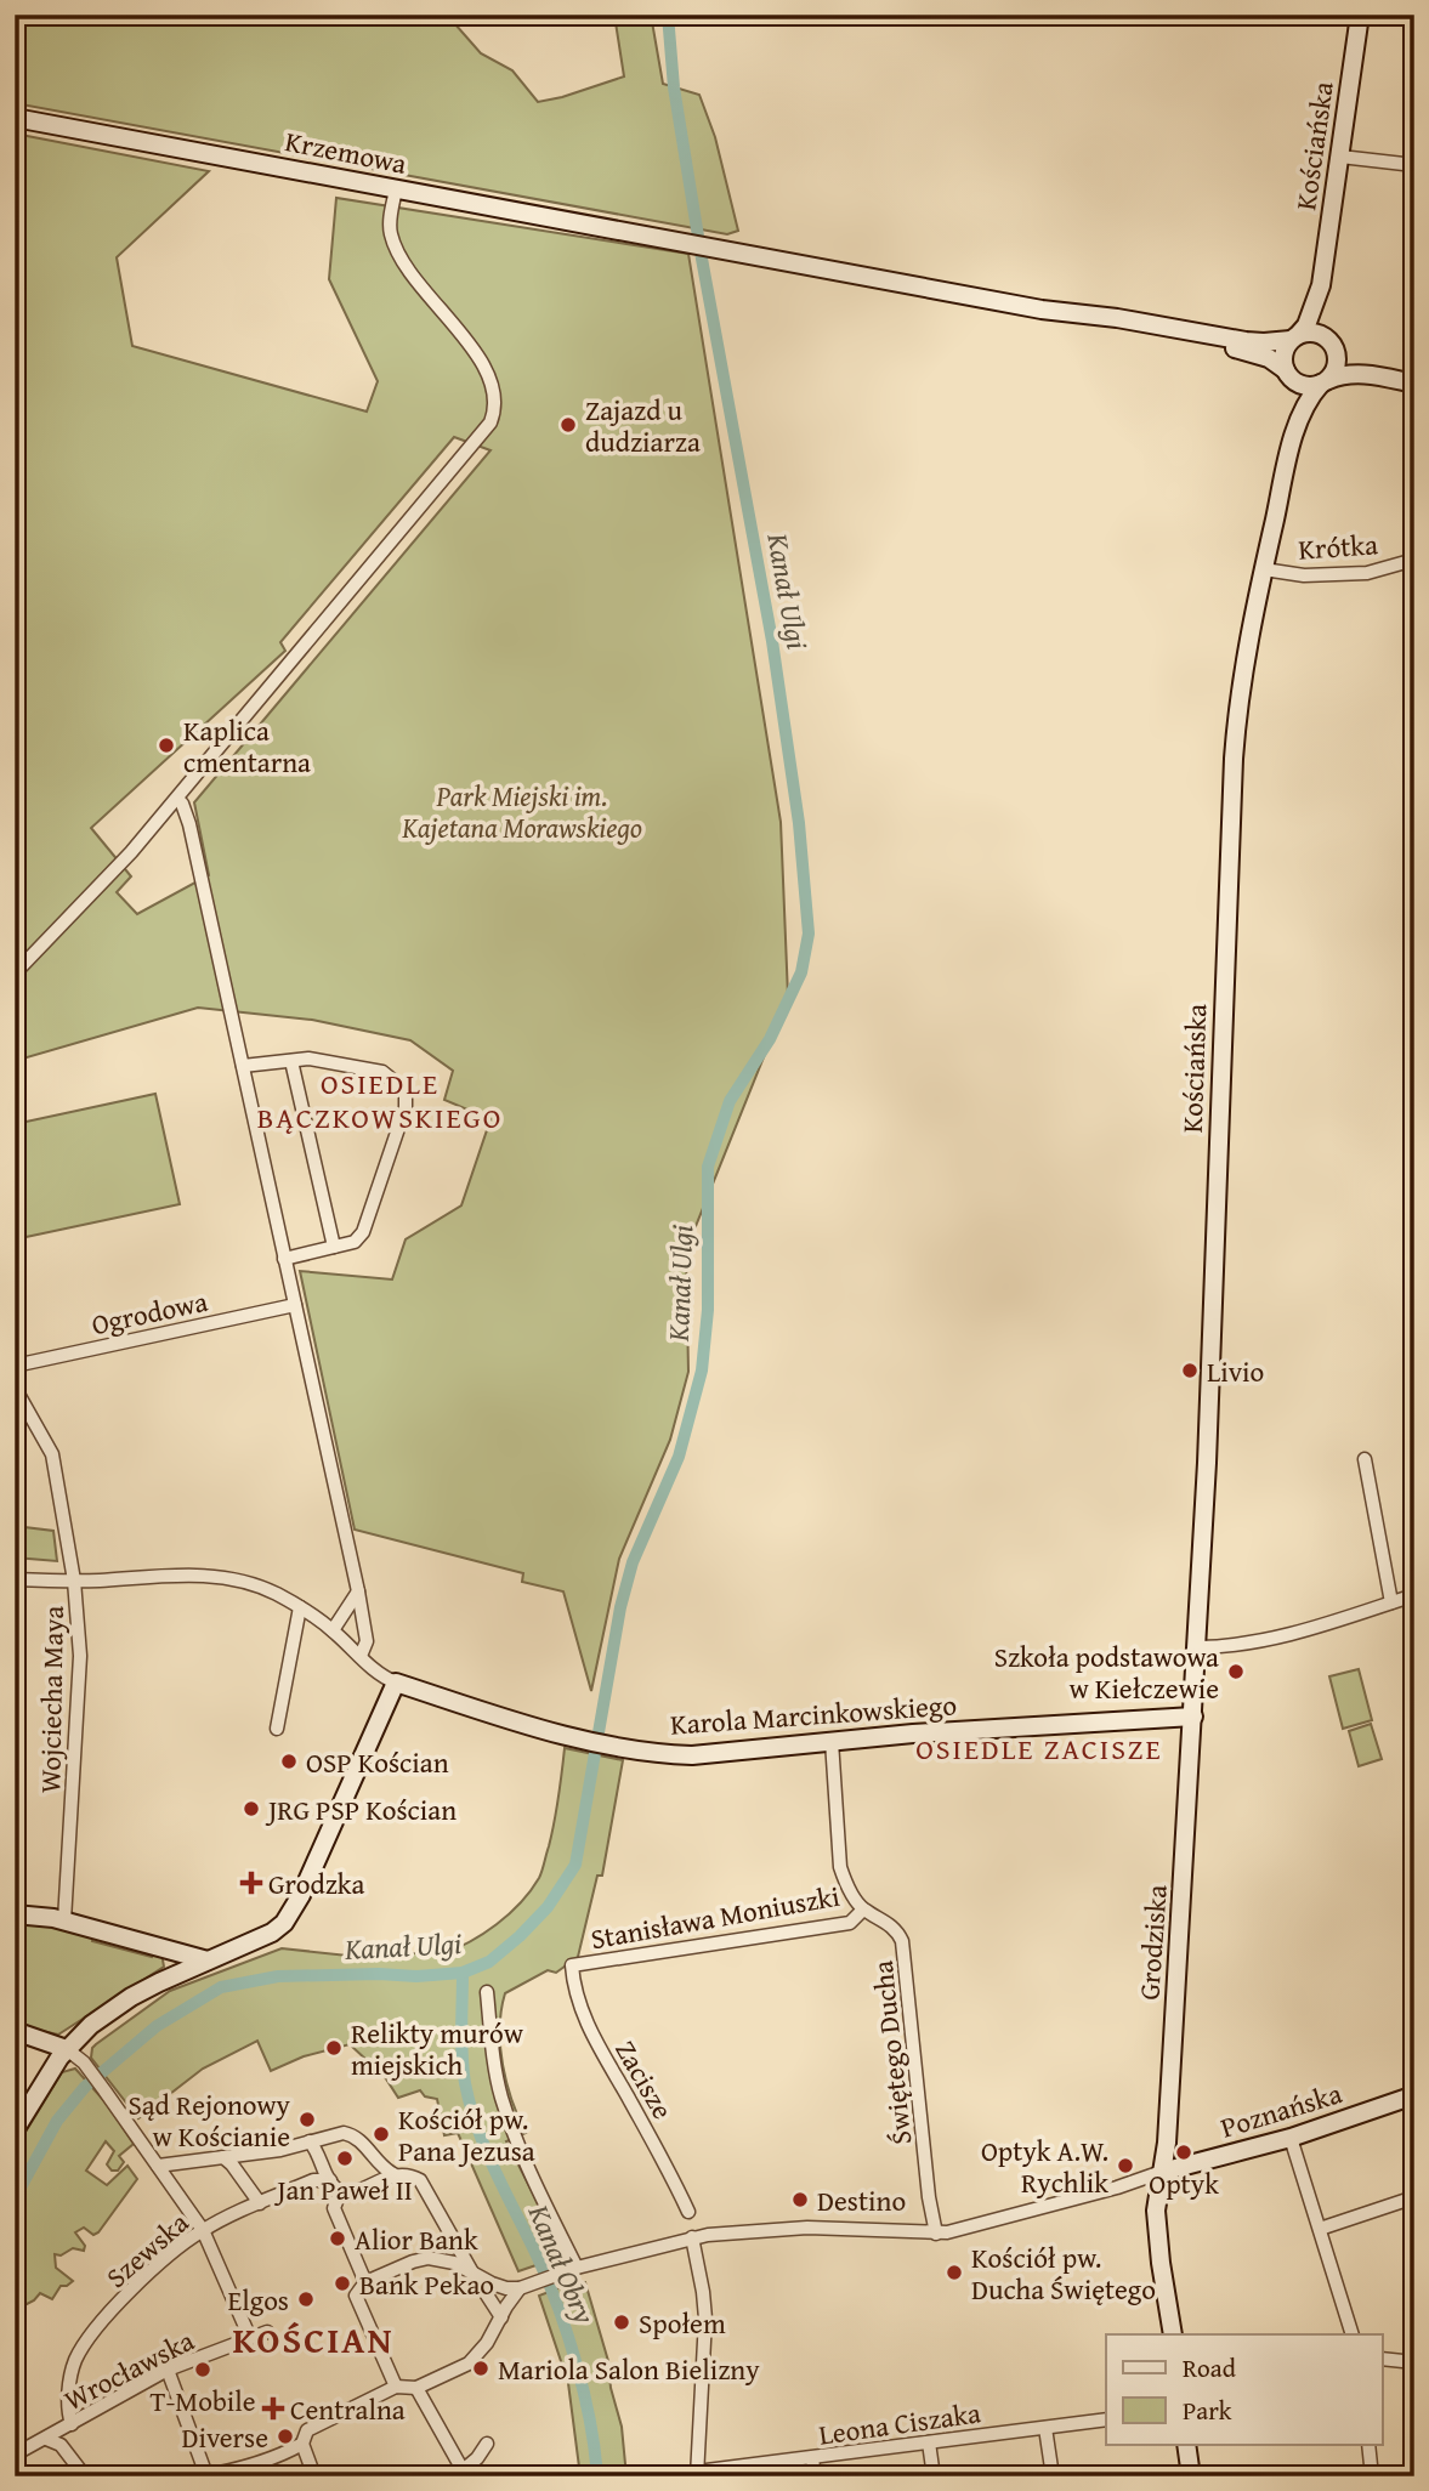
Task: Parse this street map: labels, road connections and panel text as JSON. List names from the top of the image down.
{
  "streets": {
    "main road": [
      "Kościańska",
      "Krzemowa",
      "Karola Marcinkowskiego",
      "Grodziska",
      "Poznańska"
    ],
    "street": [
      "Krótka",
      "Ogrodowa",
      "Wojciecha Maya",
      "Stanisława Moniuszki",
      "Świętego Ducha",
      "Zacisze",
      "Szewska",
      "Wrocławska",
      "Leona Ciszaka"
    ]
  },
  "crossings": [
    ["Kościańska", "Krótka"],
    ["Kościańska", "Karola Marcinkowskiego"],
    ["Kościańska", "Grodziska"],
    ["Karola Marcinkowskiego", "Grodziska"],
    ["Karola Marcinkowskiego", "Świętego Ducha"],
    ["Stanisława Moniuszki", "Świętego Ducha"],
    ["Stanisława Moniuszki", "Zacisze"],
    ["Grodziska", "Poznańska"],
    ["Szewska", "Wrocławska"]
  ],
  "districts": ["OSIEDLE BĄCZKOWSKIEGO", "OSIEDLE ZACISZE", "KOŚCIAN"],
  "water": ["Kanał Ulgi", "Kanał Obry"],
  "parks": ["Park Miejski im. Kajetana Morawskiego"],
  "places": {
    "other": [
      "Zajazd u dudziarza",
      "Kaplica cmentarna",
      "Livio",
      "Szkoła podstawowa w Kiełczewie",
      "OSP Kościan",
      "JRG PSP Kościan",
      "Relikty murów miejskich",
      "Sąd Rejonowy w Kościanie",
      "Kościół pw. Pana Jezusa",
      "Optyk",
      "Jan Paweł II",
      "Optyk A.W. Rychlik",
      "Destino",
      "Alior Bank",
      "Kościół pw. Ducha Świętego",
      "Bank Pekao",
      "Elgos",
      "Społem",
      "Mariola Salon Bielizny",
      "T-Mobile",
      "Diverse"
    ],
    "health": ["Grodzka", "Centralna"]
  },
  "legend": ["Road", "Park"]
}
